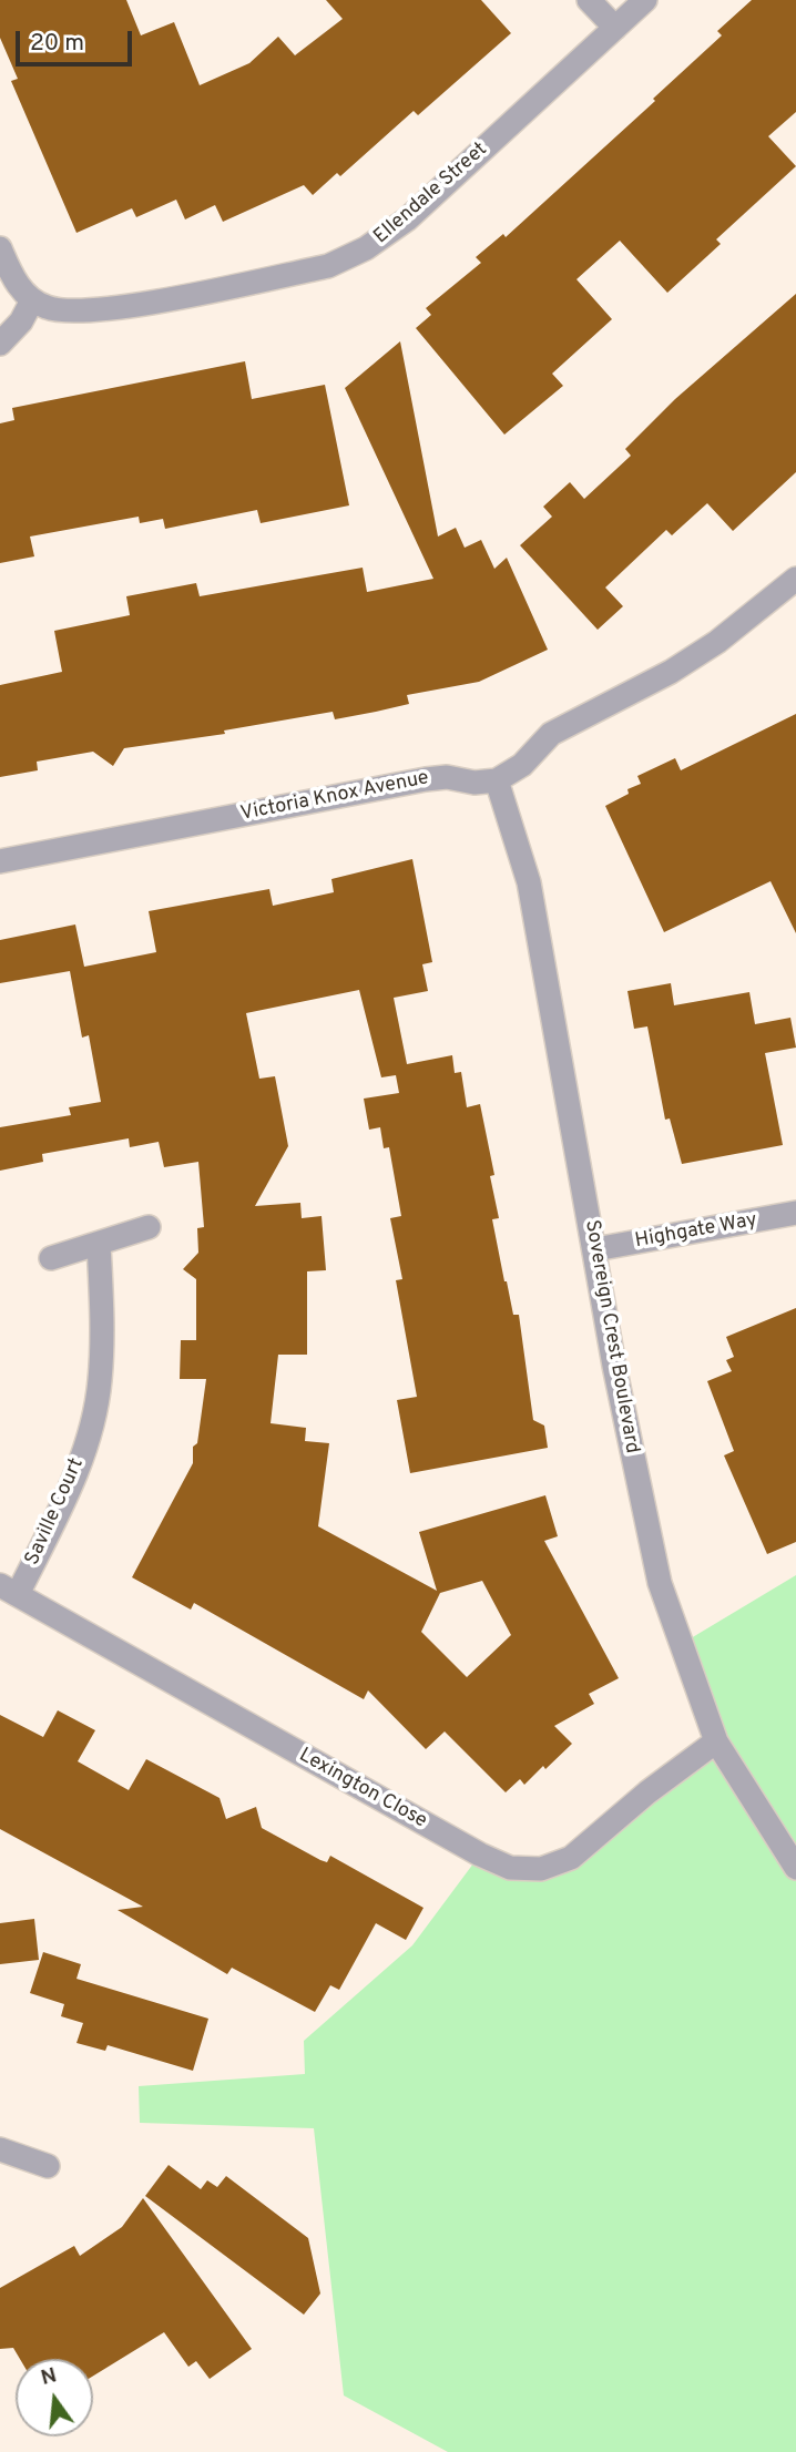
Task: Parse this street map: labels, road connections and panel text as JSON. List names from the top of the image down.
{
  "streets": {
    "street": [
      "Ellendale Street",
      "Victoria Knox Avenue",
      "Highgate Way",
      "Sovereign Crest Boulevard",
      "Saville Court",
      "Lexington Close"
    ]
  },
  "crossings": [
    ["Victoria Knox Avenue", "Sovereign Crest Boulevard"],
    ["Highgate Way", "Sovereign Crest Boulevard"],
    ["Sovereign Crest Boulevard", "Lexington Close"],
    ["Saville Court", "Lexington Close"]
  ],
  "scale_bar": "20 m",
  "north": "top"
}
